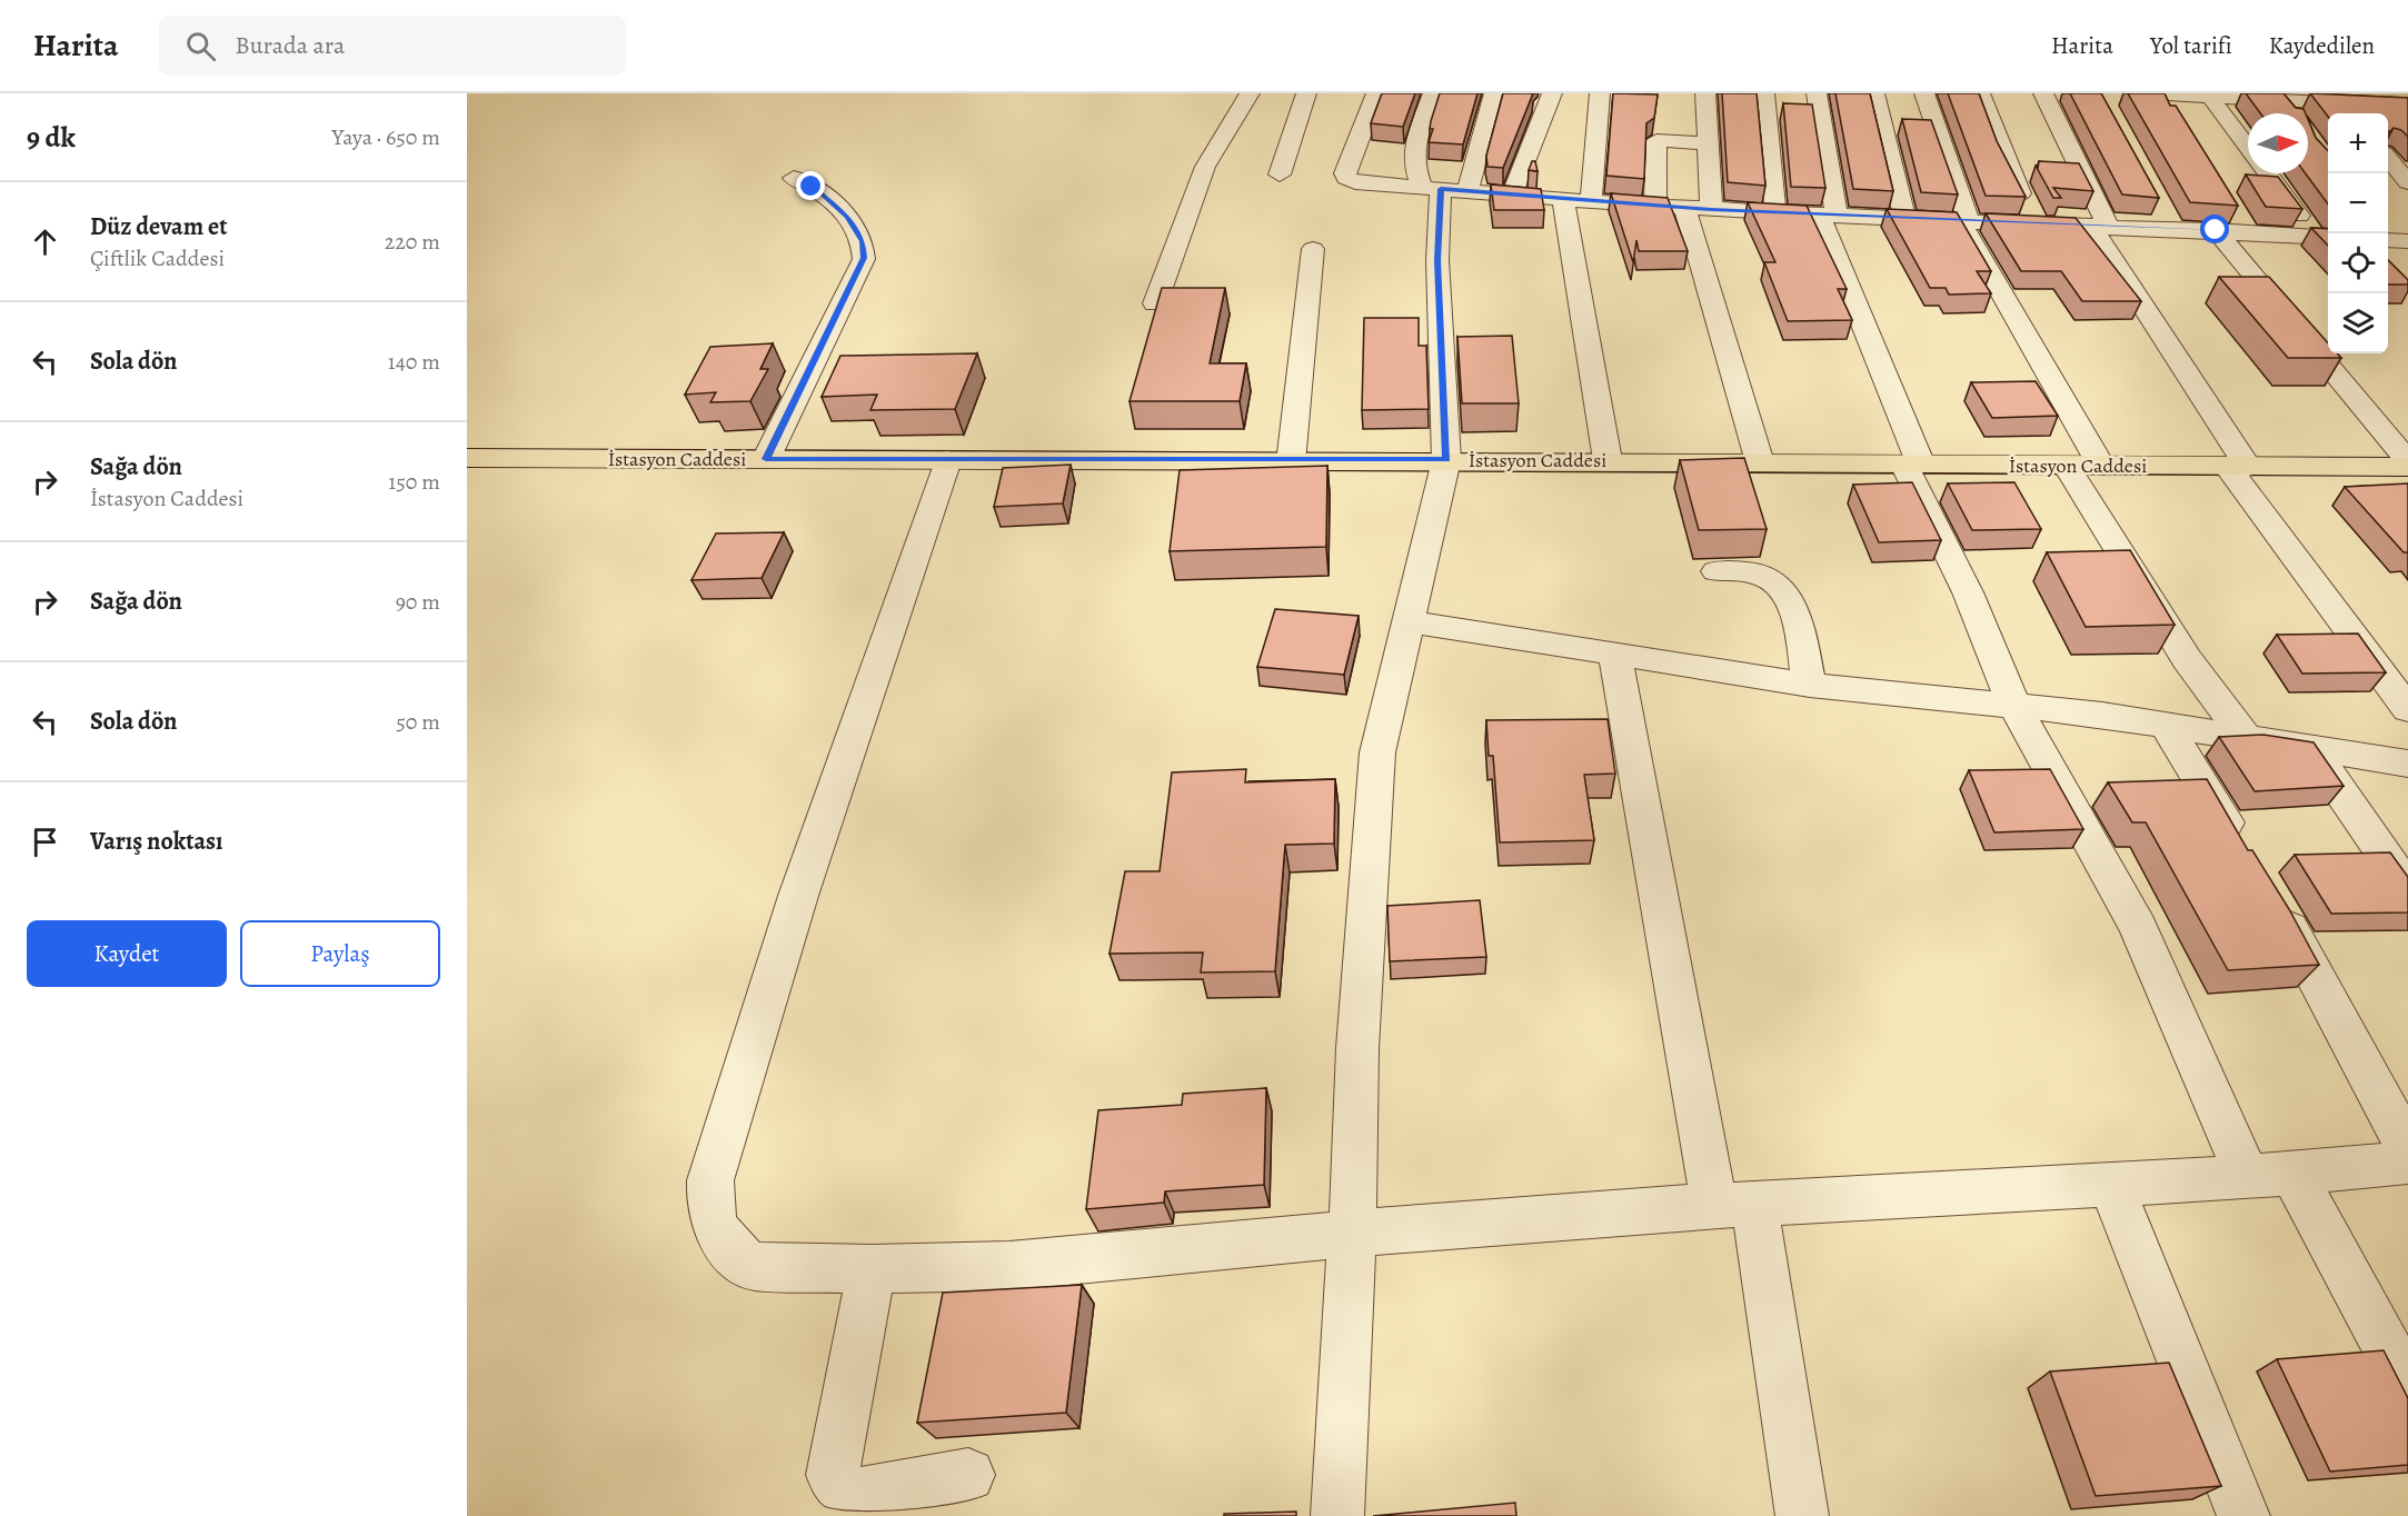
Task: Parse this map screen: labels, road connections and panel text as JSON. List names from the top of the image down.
{
  "streets": {
    "main road": ["İstasyon Caddesi"]
  },
  "north": "right",
  "page": {
    "header": "Harita",
    "search": "Burada ara",
    "nav": ["Harita", "Yol tarifi", "Kaydedilen"],
    "heading": ["9 dk", "Yaya · 650 m"],
    "map_buttons": ["+", "−"],
    "list": [
      ["Düz devam et", "Çiftlik Caddesi", "220 m"],
      ["Sola dön", "140 m"],
      ["Sağa dön", "İstasyon Caddesi", "150 m"],
      ["Sağa dön", "90 m"],
      ["Sola dön", "50 m"],
      "Varış noktası"
    ],
    "buttons": ["Kaydet", "Paylaş"]
  }
}
